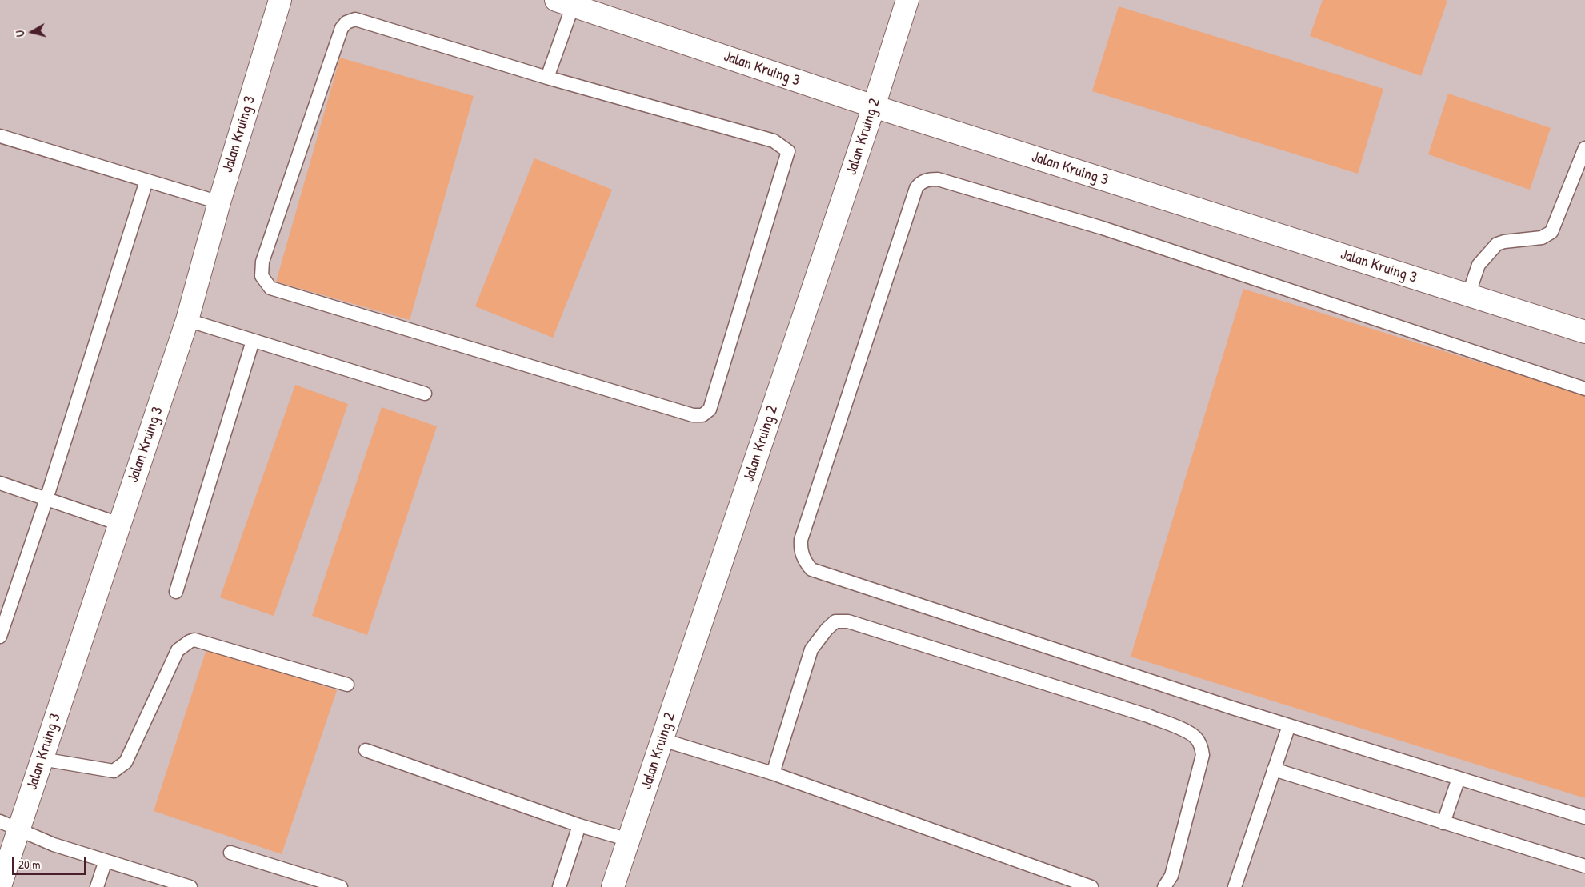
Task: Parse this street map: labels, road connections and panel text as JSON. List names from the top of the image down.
{
  "streets": {
    "street": ["Jalan Kruing 3", "Jalan Kruing 2"]
  },
  "crossings": [
    ["Jalan Kruing 3", "Jalan Kruing 2"]
  ],
  "scale_bar": "20 m",
  "north": "left"
}
